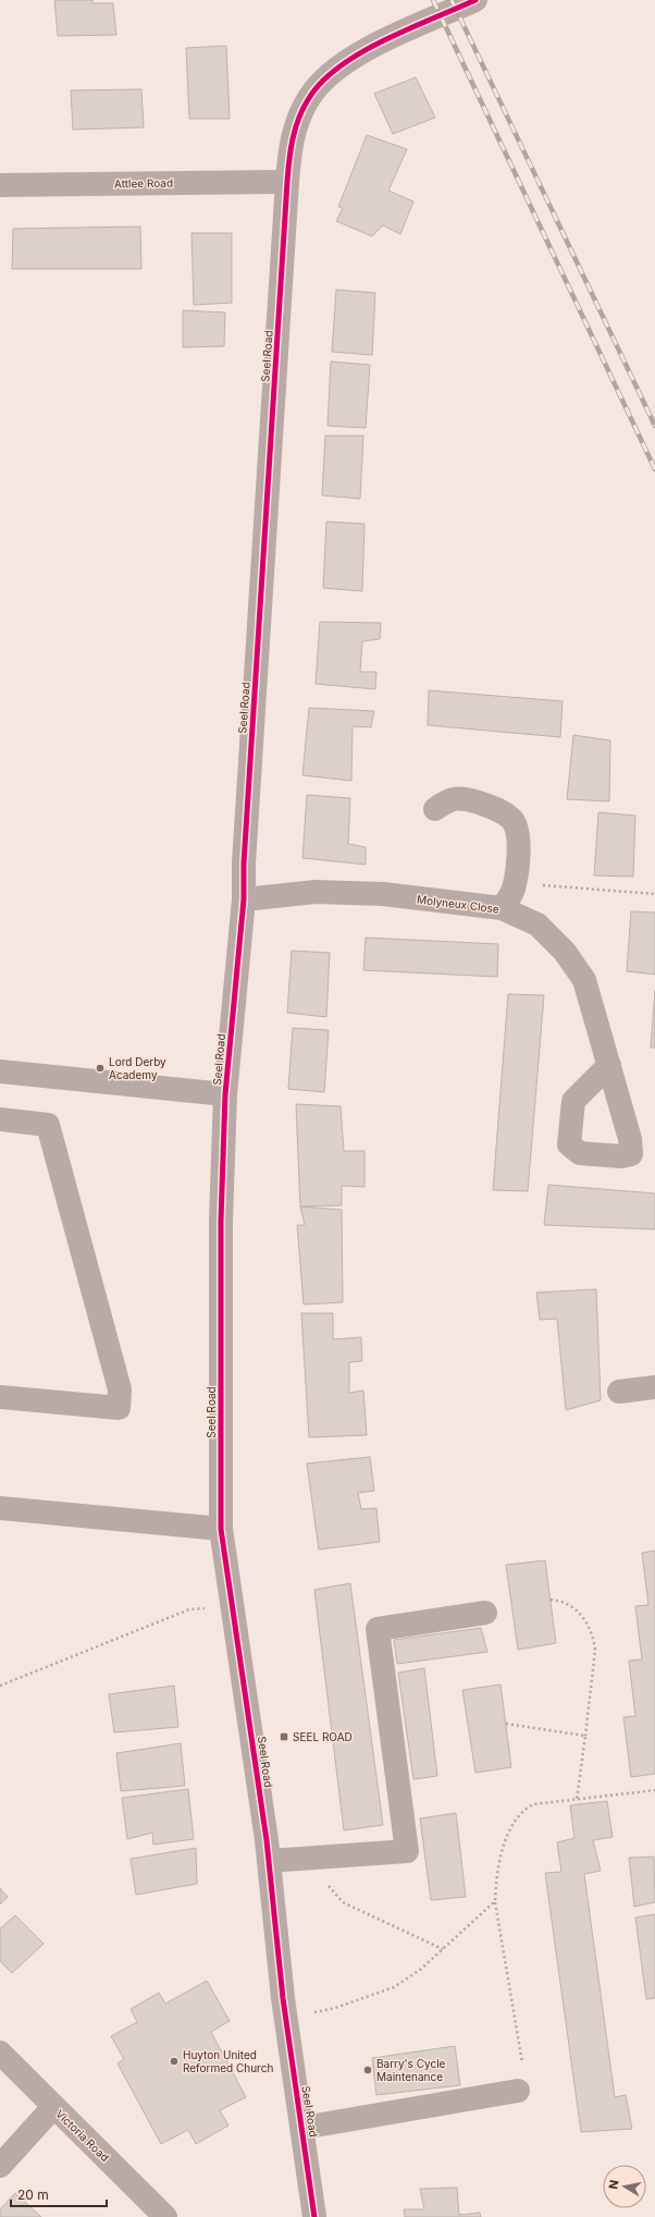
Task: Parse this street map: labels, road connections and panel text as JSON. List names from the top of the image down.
{
  "streets": {
    "street": [
      "Attlee Road",
      "Seel Road",
      "Molyneux Close",
      "Victoria Road"
    ]
  },
  "crossings": [
    ["Attlee Road", "Seel Road"],
    ["Seel Road", "Molyneux Close"]
  ],
  "places": {
    "other": ["Lord Derby Academy", "Huyton United Reformed Church", "Barry's Cycle Maintenance"],
    "transit": ["SEEL ROAD"]
  },
  "scale_bar": "20 m",
  "north": "left"
}
